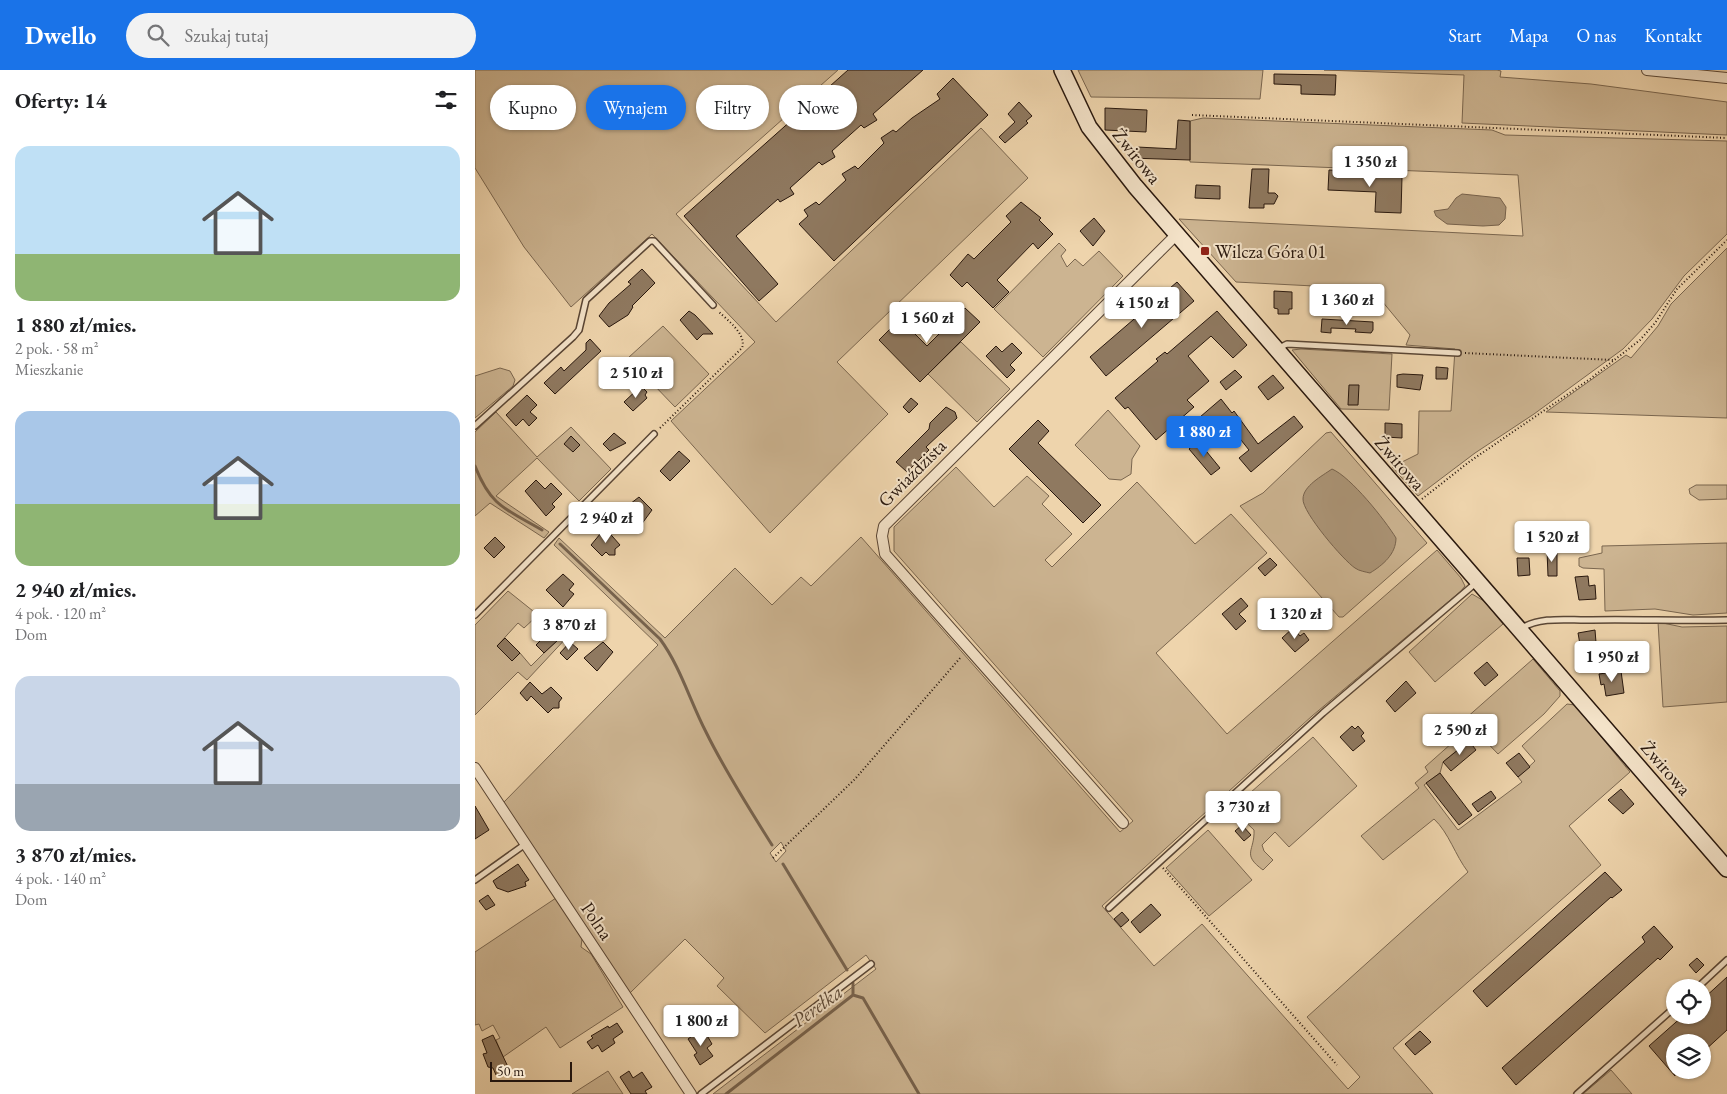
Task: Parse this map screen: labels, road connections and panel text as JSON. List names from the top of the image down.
{
  "streets": {
    "street": ["Żwirowa", "Gwiaździsta", "Polna"]
  },
  "crossings": [
    ["Żwirowa", "Gwiaździsta"]
  ],
  "water": ["Perełka"],
  "places": {
    "transit": ["Wilcza Góra 01"]
  },
  "scale_bar": "50 m",
  "page": {
    "header": "Dwello",
    "search": "Szukaj tutaj",
    "nav": [
      "Start",
      "Mapa",
      "O nas",
      "Kontakt"
    ],
    "heading": "Oferty: 14",
    "chip": [
      "Kupno",
      "Wynajem",
      "Filtry",
      "Nowe"
    ],
    "list": [
      {
        "name": "1 880 zł/mies.",
        "note": "2 pok. · 58 m² · Mieszkanie"
      },
      {
        "name": "2 940 zł/mies.",
        "note": "4 pok. · 120 m² · Dom"
      },
      {
        "name": "3 870 zł/mies.",
        "note": "4 pok. · 140 m² · Dom"
      }
    ],
    "price": [
      "1 350 zł",
      "1 360 zł",
      "4 150 zł",
      "1 560 zł",
      "2 510 zł",
      "1 880 zł",
      "2 940 zł",
      "1 520 zł",
      "1 320 zł",
      "3 870 zł",
      "1 950 zł",
      "2 590 zł",
      "3 730 zł",
      "1 800 zł"
    ],
    "scale": "50 m"
  }
}
